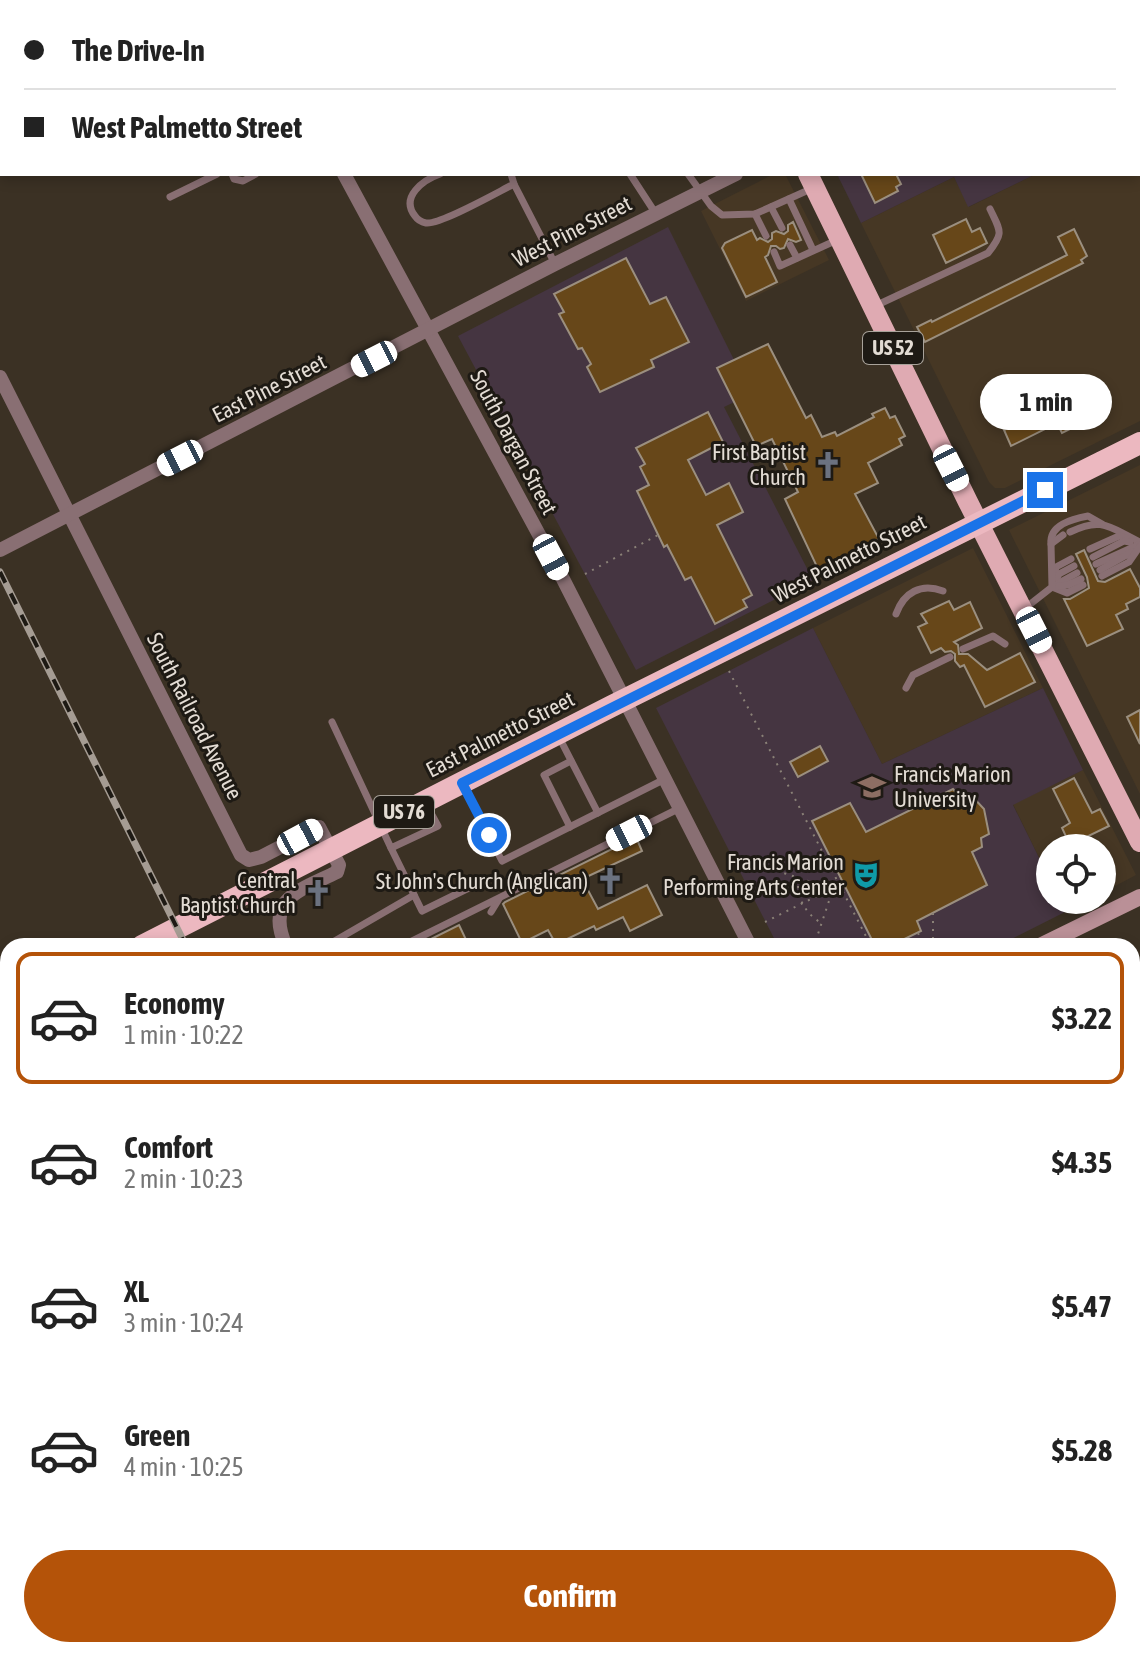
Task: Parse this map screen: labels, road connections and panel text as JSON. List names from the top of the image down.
{
  "streets": {
    "highway": ["West Palmetto Street", "East Palmetto Street", "US 76"],
    "main road": ["US 52"],
    "street": [
      "West Pine Street",
      "East Pine Street",
      "South Dargan Street",
      "South Railroad Avenue"
    ]
  },
  "crossings": [
    ["West Pine Street", "East Pine Street"],
    ["West Pine Street", "South Dargan Street"],
    ["US 52", "West Palmetto Street"],
    ["East Pine Street", "South Dargan Street"],
    ["East Pine Street", "South Railroad Avenue"],
    ["South Dargan Street", "West Palmetto Street"],
    ["South Dargan Street", "East Palmetto Street"],
    ["West Palmetto Street", "East Palmetto Street"],
    ["South Railroad Avenue", "East Palmetto Street"]
  ],
  "places": {
    "church": ["First Baptist Church", "St John's Church (Anglican)", "Central Baptist Church"],
    "school or university": ["Francis Marion University"],
    "theatre": ["Francis Marion Performing Arts Center"]
  },
  "page": {
    "banner": ["The Drive-In", "West Palmetto Street"],
    "bubble": "1 min",
    "list": [
      {
        "name": "Economy",
        "note": "1 min · 10:22",
        "value": "$3.22"
      },
      {
        "name": "Comfort",
        "note": "2 min · 10:23",
        "value": "$4.35"
      },
      {
        "name": "XL",
        "note": "3 min · 10:24",
        "value": "$5.47"
      },
      {
        "name": "Green",
        "note": "4 min · 10:25",
        "value": "$5.28"
      }
    ],
    "buttons": "Confirm"
  }
}
